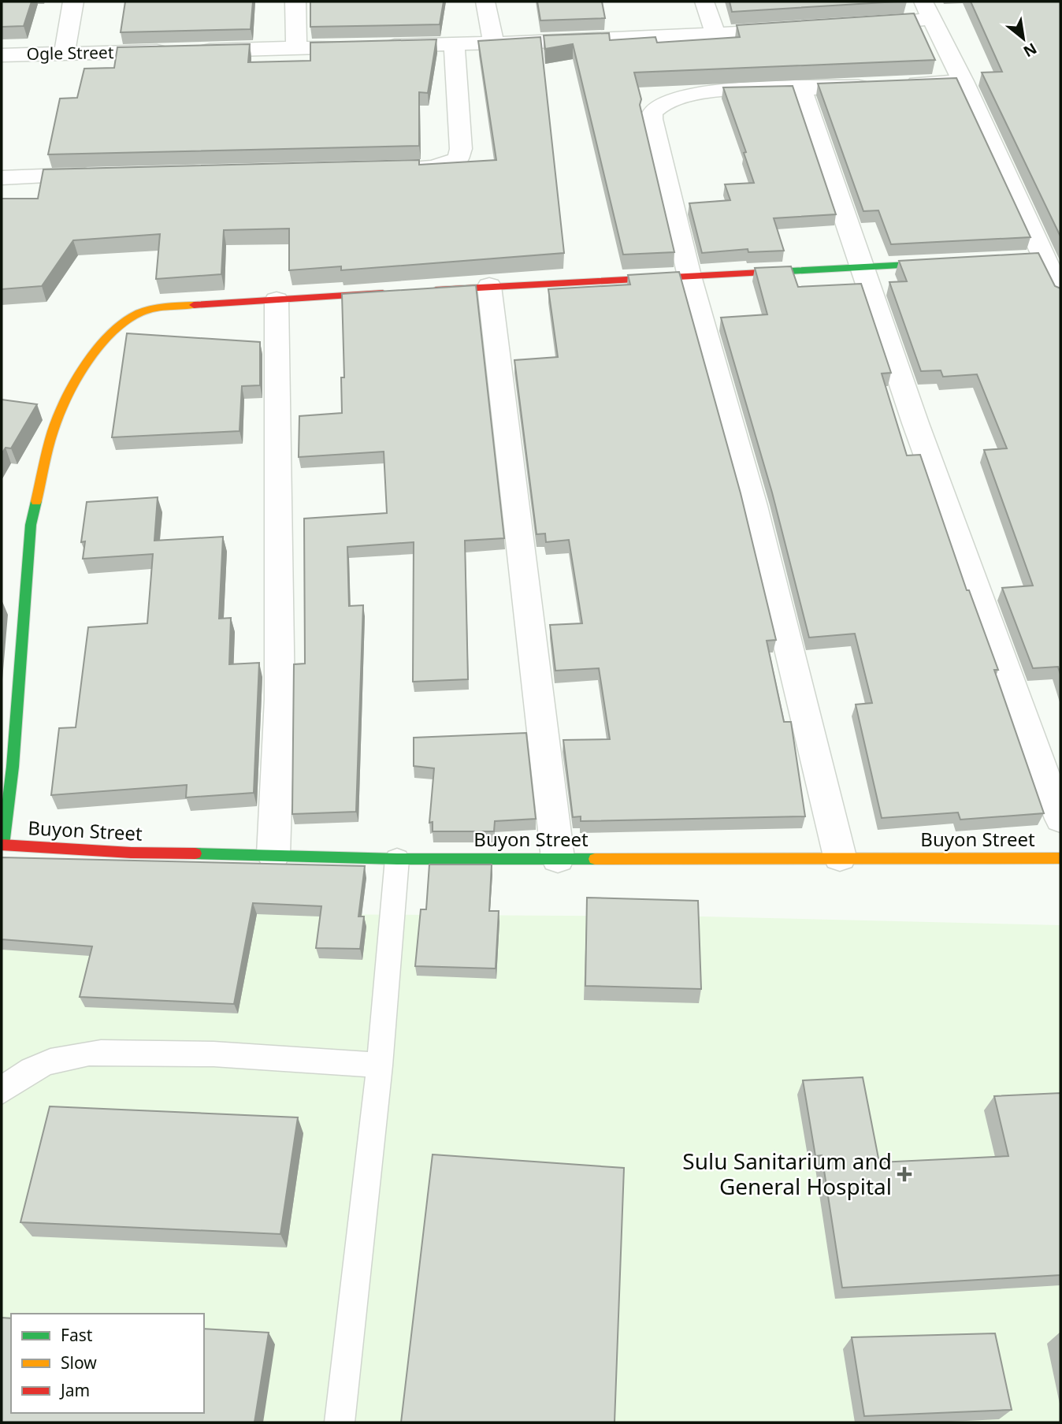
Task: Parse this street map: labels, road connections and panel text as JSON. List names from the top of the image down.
{
  "streets": {
    "street": ["Ogle Street", "Buyon Street"]
  },
  "places": {
    "health": ["Sulu Sanitarium and General Hospital"]
  },
  "legend": ["Fast", "Slow", "Jam"],
  "north": "bottom right"
}
